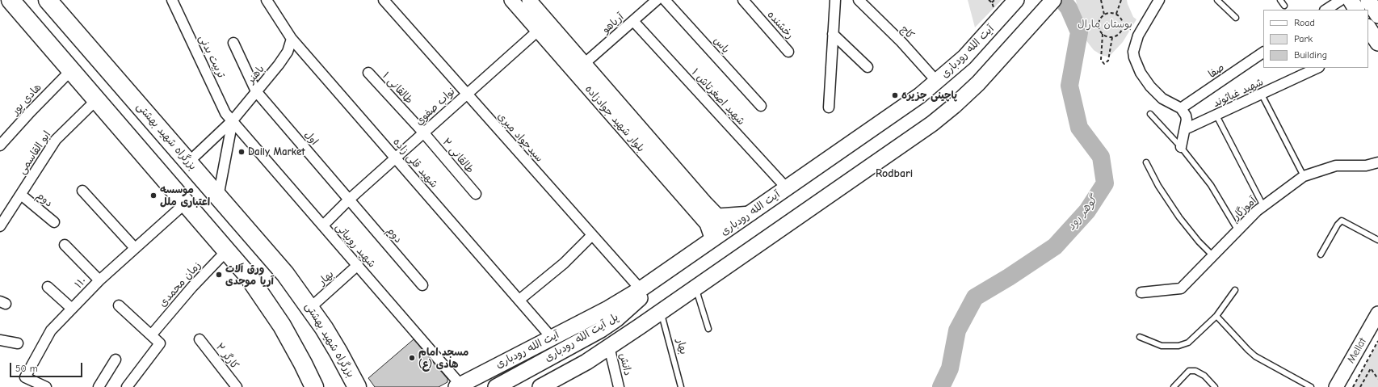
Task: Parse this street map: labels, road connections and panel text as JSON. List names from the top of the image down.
{
  "streets": {
    "highway": ["بزرگراه شهید بهشتی"],
    "main road": ["آیت الله رودباری", "پل آیت الله رودباری"],
    "street": [
      "آریاهو",
      "رخشنده",
      "کاج",
      "یاس",
      "تربیت بدنی",
      "صفا",
      "باهنر",
      "طالقانی ۱",
      "شهید غیاثوند",
      "شهید اصغرتاش ۱",
      "هادی پور",
      "نواب صفوی",
      "بلوار شهید جوادزاده",
      "سیدجواد میری",
      "اول",
      "ابو القاسمی",
      "طالقانی ۲",
      "شهید قلی زاده",
      "دوم",
      "آموزگار",
      "شهید روبیاتی",
      "بهار",
      "۱۱۰",
      "زمان محمدی",
      "Mellat",
      "کارگر ۲",
      "دانش"
    ]
  },
  "crossings": [
    ["آریاهو", "شهید اصغرتاش ۱"],
    ["آریاهو", "بلوار شهید جوادزاده"],
    ["کاج", "آیت الله رودباری"],
    ["آیت الله رودباری", "شهید اصغرتاش ۱"],
    ["آیت الله رودباری", "بلوار شهید جوادزاده"],
    ["آیت الله رودباری", "سیدجواد میری"],
    ["آیت الله رودباری", "شهید قلی زاده"],
    ["آیت الله رودباری", "شهید روبیاتی"],
    ["آیت الله رودباری", "پل آیت الله رودباری"],
    ["تربیت بدنی", "باهنر"],
    ["تربیت بدنی", "شهید روبیاتی"],
    ["باهنر", "بزرگراه شهید بهشتی"],
    ["باهنر", "اول"],
    ["باهنر", "شهید قلی زاده"],
    ["باهنر", "شهید روبیاتی"],
    ["طالقانی ۱", "نواب صفوی"],
    ["طالقانی ۱", "طالقانی ۲"],
    ["نواب صفوی", "بلوار شهید جوادزاده"],
    ["نواب صفوی", "سیدجواد میری"],
    ["نواب صفوی", "اول"],
    ["نواب صفوی", "طالقانی ۲"],
    ["نواب صفوی", "شهید قلی زاده"],
    ["نواب صفوی", "دوم"],
    ["نواب صفوی", "شهید روبیاتی"],
    ["بزرگراه شهید بهشتی", "بهار"],
    ["اول", "دوم"],
    ["ابو القاسمی", "دوم"],
    ["شهید روبیاتی", "بهار"]
  ],
  "districts": ["Rodbari"],
  "water": ["گوهر رود"],
  "parks": ["بوستان مارال"],
  "places": [
    "پاچینی جزیره",
    "Daily Market",
    "موسسه اعتباری ملل",
    "ورق آلات آریا موحدی",
    "مسجد امام هادی (ع)"
  ],
  "legend": ["Road", "Park", "Building"],
  "scale_bar": "50 m"
}
